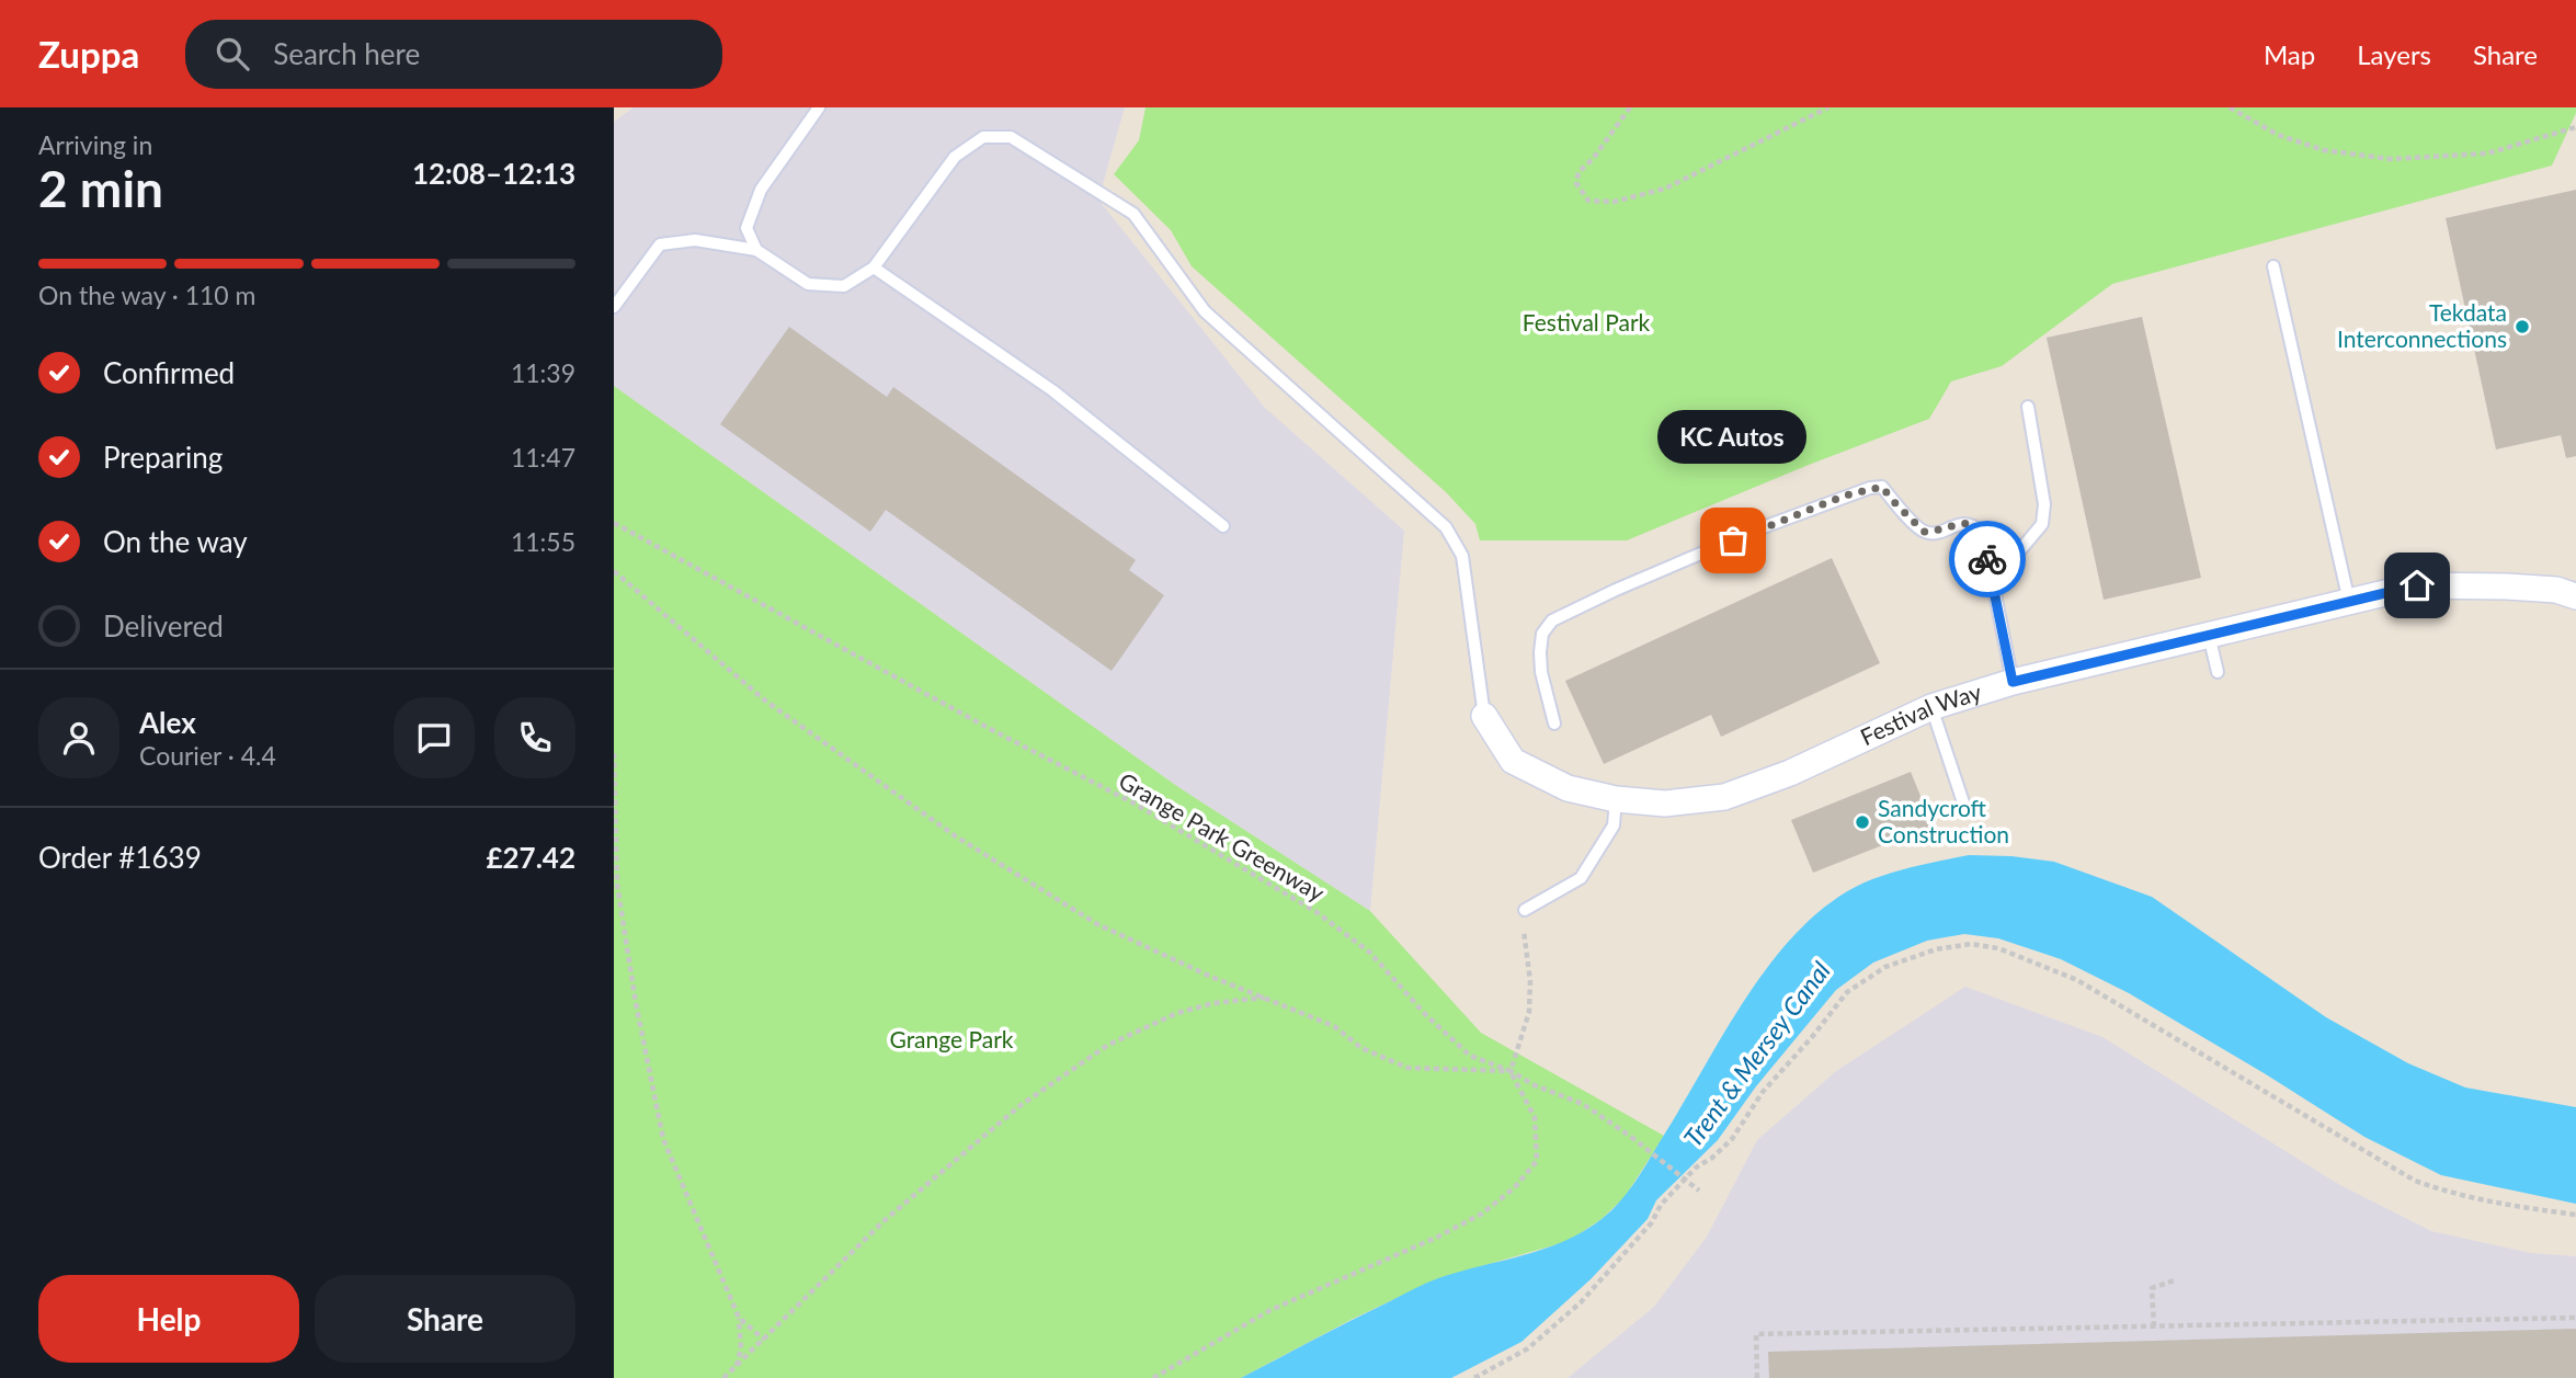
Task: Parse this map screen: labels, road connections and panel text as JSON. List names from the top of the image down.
{
  "streets": {
    "street": ["Festival Way"],
    "path": ["Grange Park Greenway"]
  },
  "water": ["Trent & Mersey Canal"],
  "parks": ["Festival Park", "Grange Park"],
  "places": ["Tekdata Interconnections", "KC Autos", "Sandycroft Construction"],
  "page": {
    "header": "Zuppa",
    "search": "Search here",
    "nav": ["Map", "Layers", "Share"],
    "heading": ["2 min", "Arriving in", "12:08–12:13"],
    "panel": [
      "Alex",
      "Courier · 4.4",
      "Order #1639",
      "£27.42"
    ],
    "bar": "On the way · 110 m",
    "list": [
      ["Confirmed", "11:39"],
      ["Preparing", "11:47"],
      ["On the way", "11:55"],
      "Delivered"
    ],
    "bubble": "KC Autos",
    "buttons": ["Help", "Share"]
  }
}
